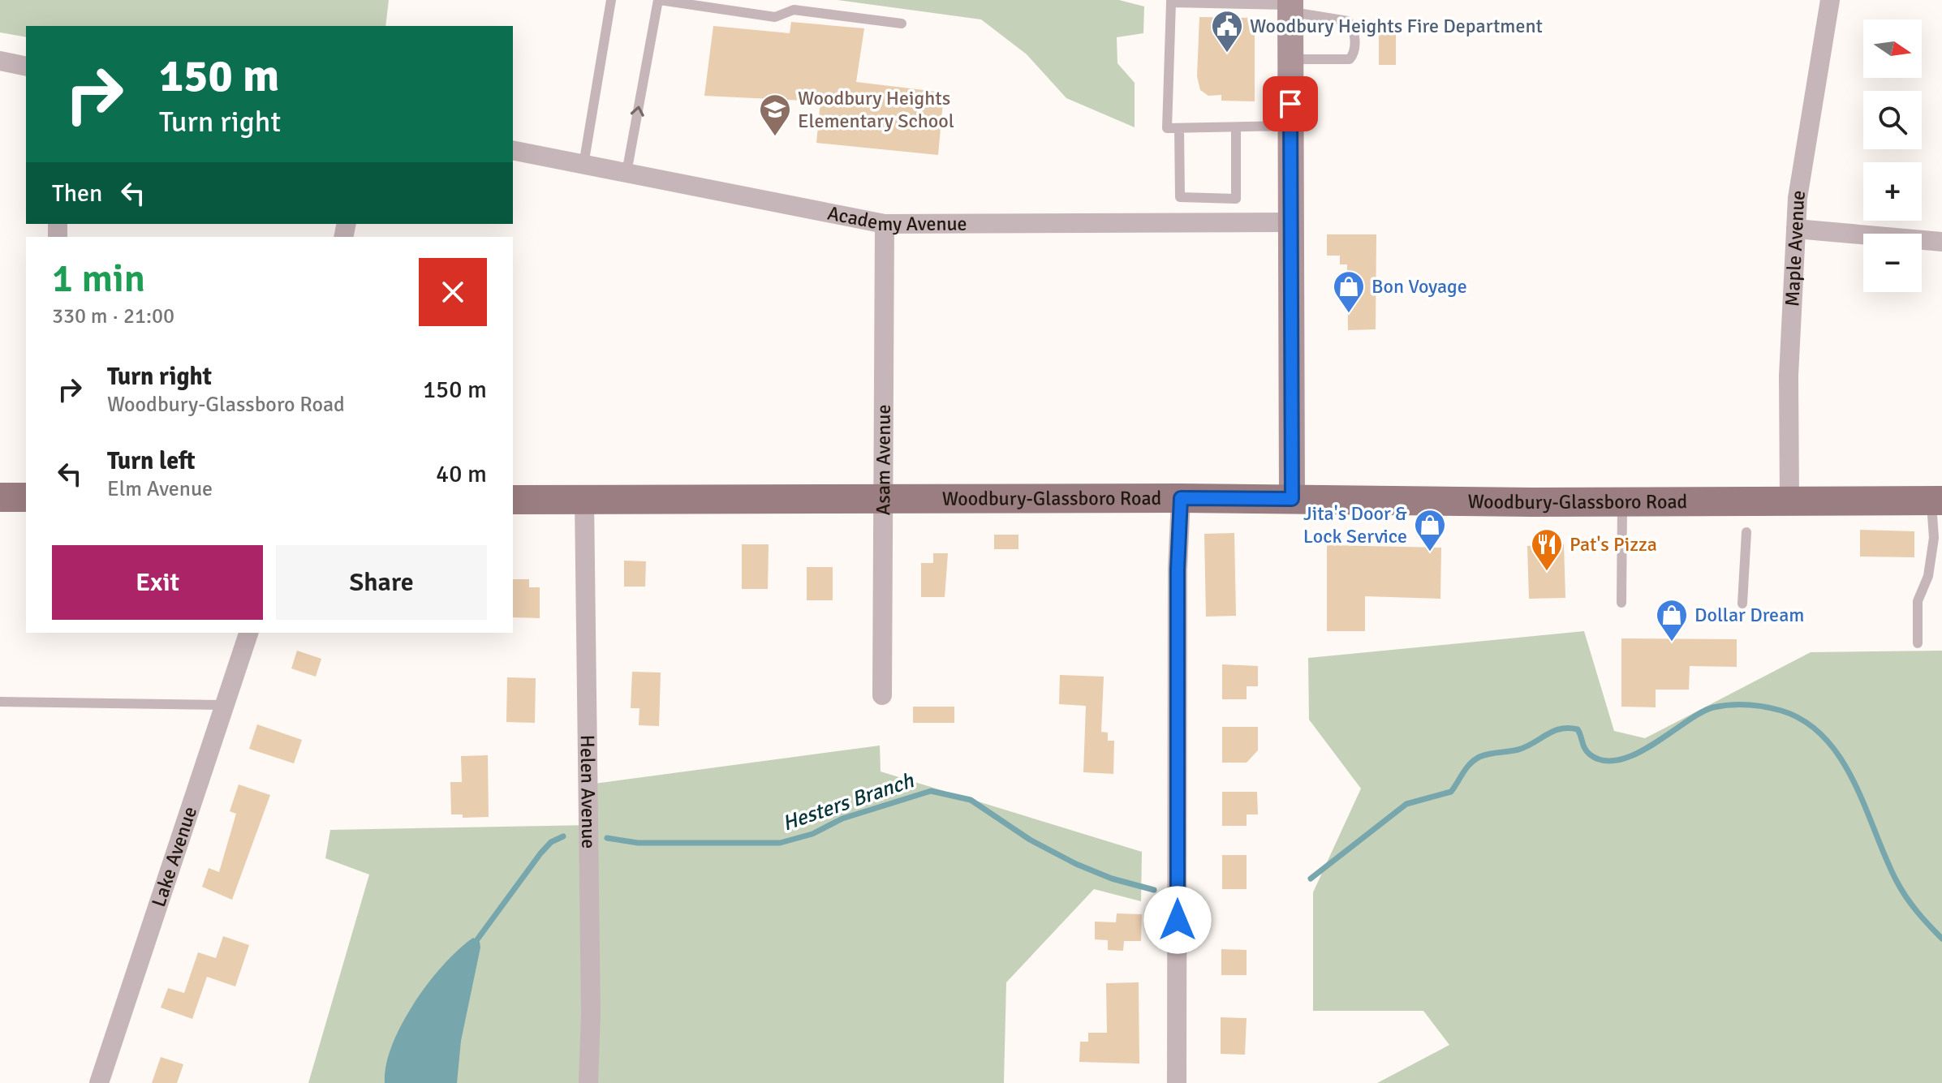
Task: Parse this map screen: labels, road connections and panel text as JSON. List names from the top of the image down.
{
  "streets": {
    "main road": ["Woodbury-Glassboro Road"],
    "street": [
      "Academy Avenue",
      "Maple Avenue",
      "Asam Avenue",
      "Helen Avenue",
      "Lake Avenue"
    ]
  },
  "crossings": [
    ["Academy Avenue", "Asam Avenue"],
    ["Maple Avenue", "Woodbury-Glassboro Road"],
    ["Asam Avenue", "Woodbury-Glassboro Road"],
    ["Woodbury-Glassboro Road", "Helen Avenue"]
  ],
  "water": ["Hesters Branch"],
  "places": {
    "public building": ["Woodbury Heights Fire Department"],
    "school or university": ["Woodbury Heights Elementary School"],
    "shop": ["Bon Voyage", "Jita's Door & Lock Service", "Dollar Dream"],
    "restaurant": ["Pat's Pizza"]
  },
  "north": "right",
  "page": {
    "map_buttons": ["+", "−"],
    "turn": ["150 m", "Turn right"],
    "then": "Then",
    "heading": ["1 min", "330 m · 21:00"],
    "list": [
      {
        "name": "Turn right",
        "note": "Woodbury-Glassboro Road",
        "value": "150 m"
      },
      {
        "name": "Turn left",
        "note": "Elm Avenue",
        "value": "40 m"
      }
    ],
    "buttons": ["Exit", "Share"]
  }
}
